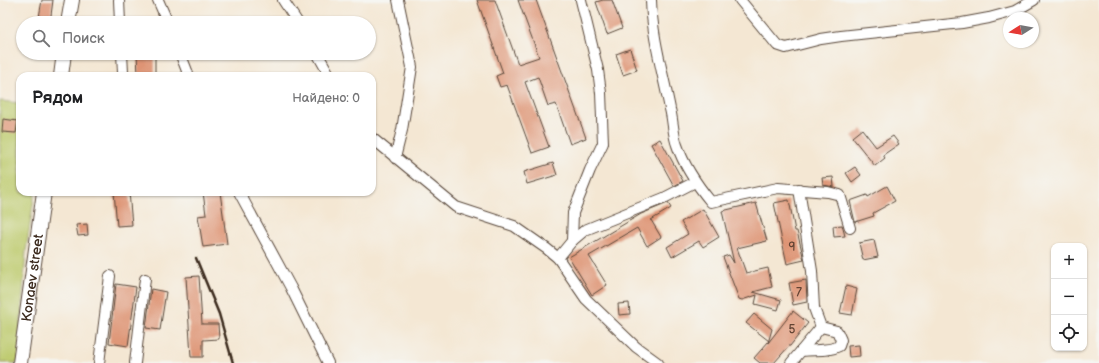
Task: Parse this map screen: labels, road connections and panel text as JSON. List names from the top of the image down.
{
  "streets": {
    "main road": ["Konaev street"]
  },
  "house_numbers": ["9", "7", "5"],
  "north": "left",
  "page": {
    "search": "Поиск",
    "heading": ["Рядом", "Найдено: 0"],
    "map_buttons": ["+", "−"]
  }
}
